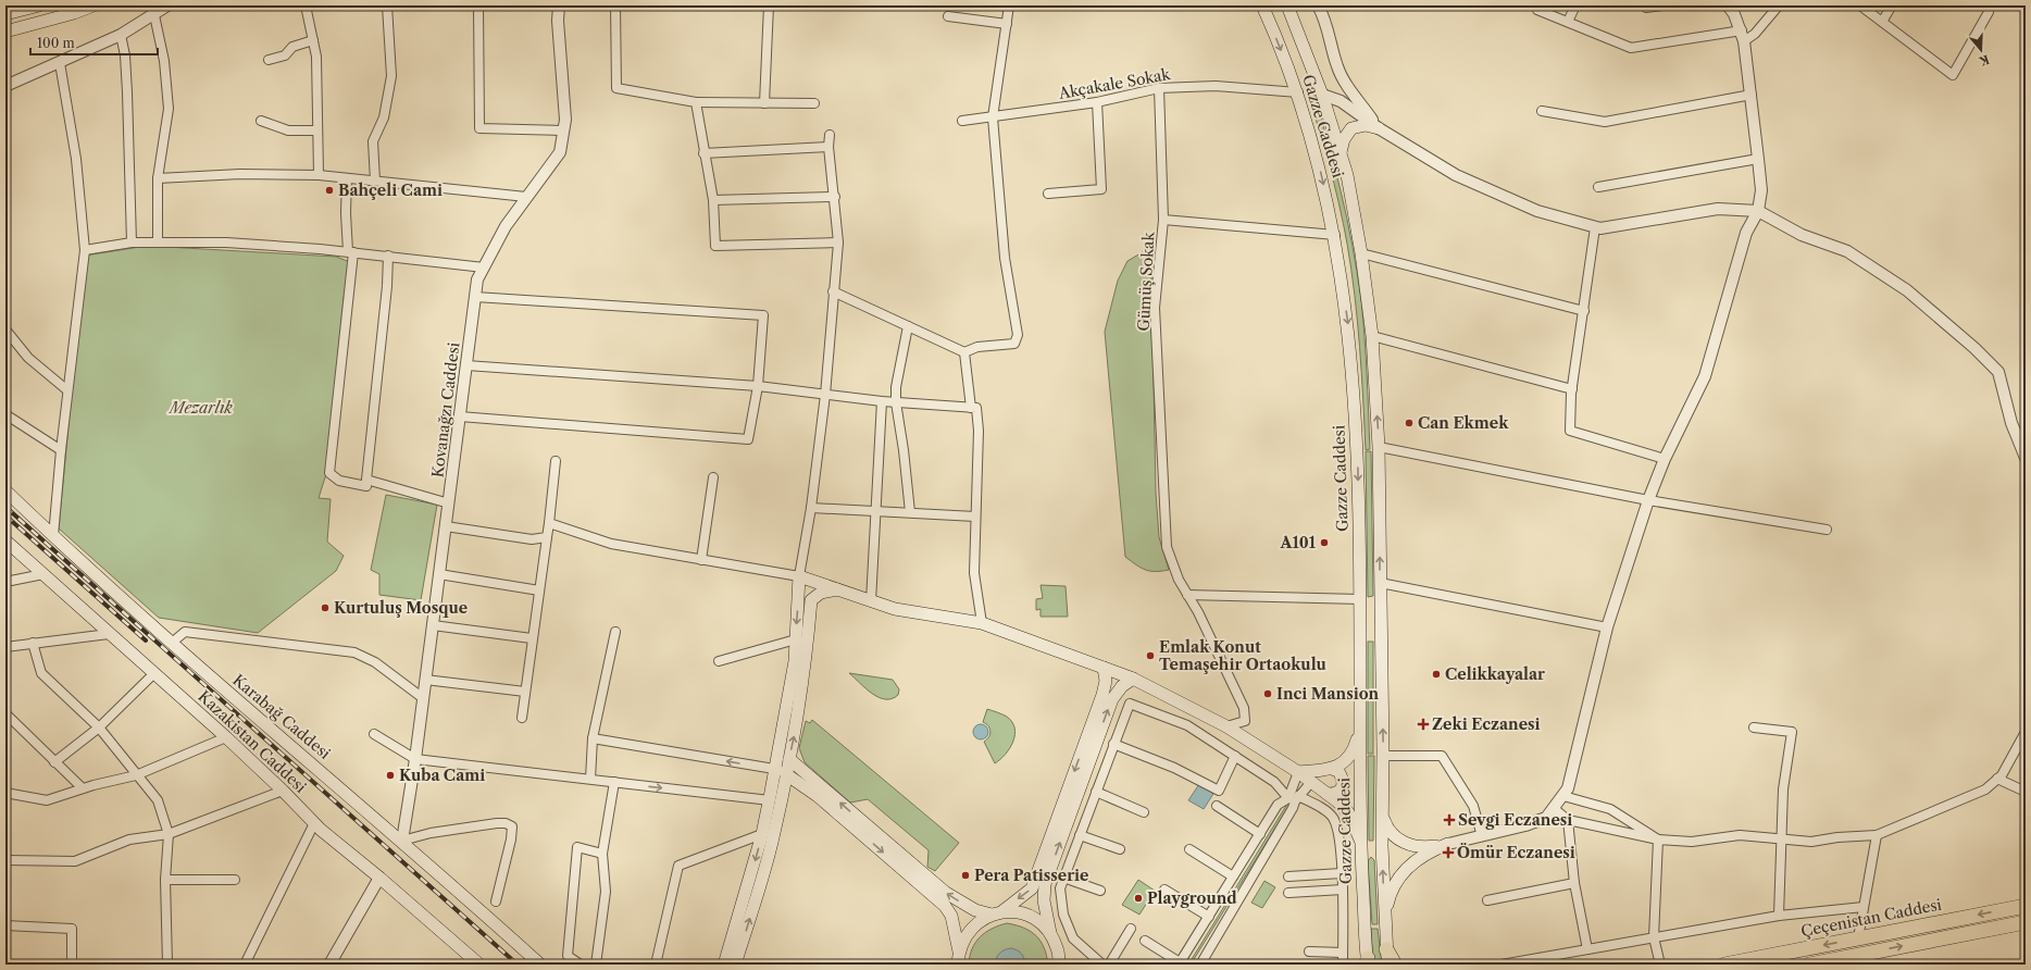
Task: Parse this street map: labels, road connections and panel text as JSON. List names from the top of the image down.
{
  "streets": {
    "main road": [
      "Gazze Caddesi",
      "Karabağ Caddesi",
      "Kazakistan Caddesi",
      "Çeçenistan Caddesi"
    ],
    "street": ["Akçakale Sokak", "Gümüş Sokak", "Kovanağzı Caddesi"]
  },
  "crossings": [
    ["Akçakale Sokak", "Gazze Caddesi"],
    ["Akçakale Sokak", "Gümüş Sokak"],
    ["Kovanağzı Caddesi", "Karabağ Caddesi"]
  ],
  "parks": ["Mezarlık"],
  "places": {
    "other": [
      "Bahçeli Cami",
      "Can Ekmek",
      "A101",
      "Kurtuluş Mosque",
      "Emlak Konut Temaşehir Ortaokulu",
      "Celikkayalar",
      "Inci Mansion",
      "Kuba Cami",
      "Pera Patisserie",
      "Playground"
    ],
    "health": ["Zeki Eczanesi", "Sevgi Eczanesi", "Ömür Eczanesi"]
  },
  "scale_bar": "100 m",
  "north": "bottom"
}
